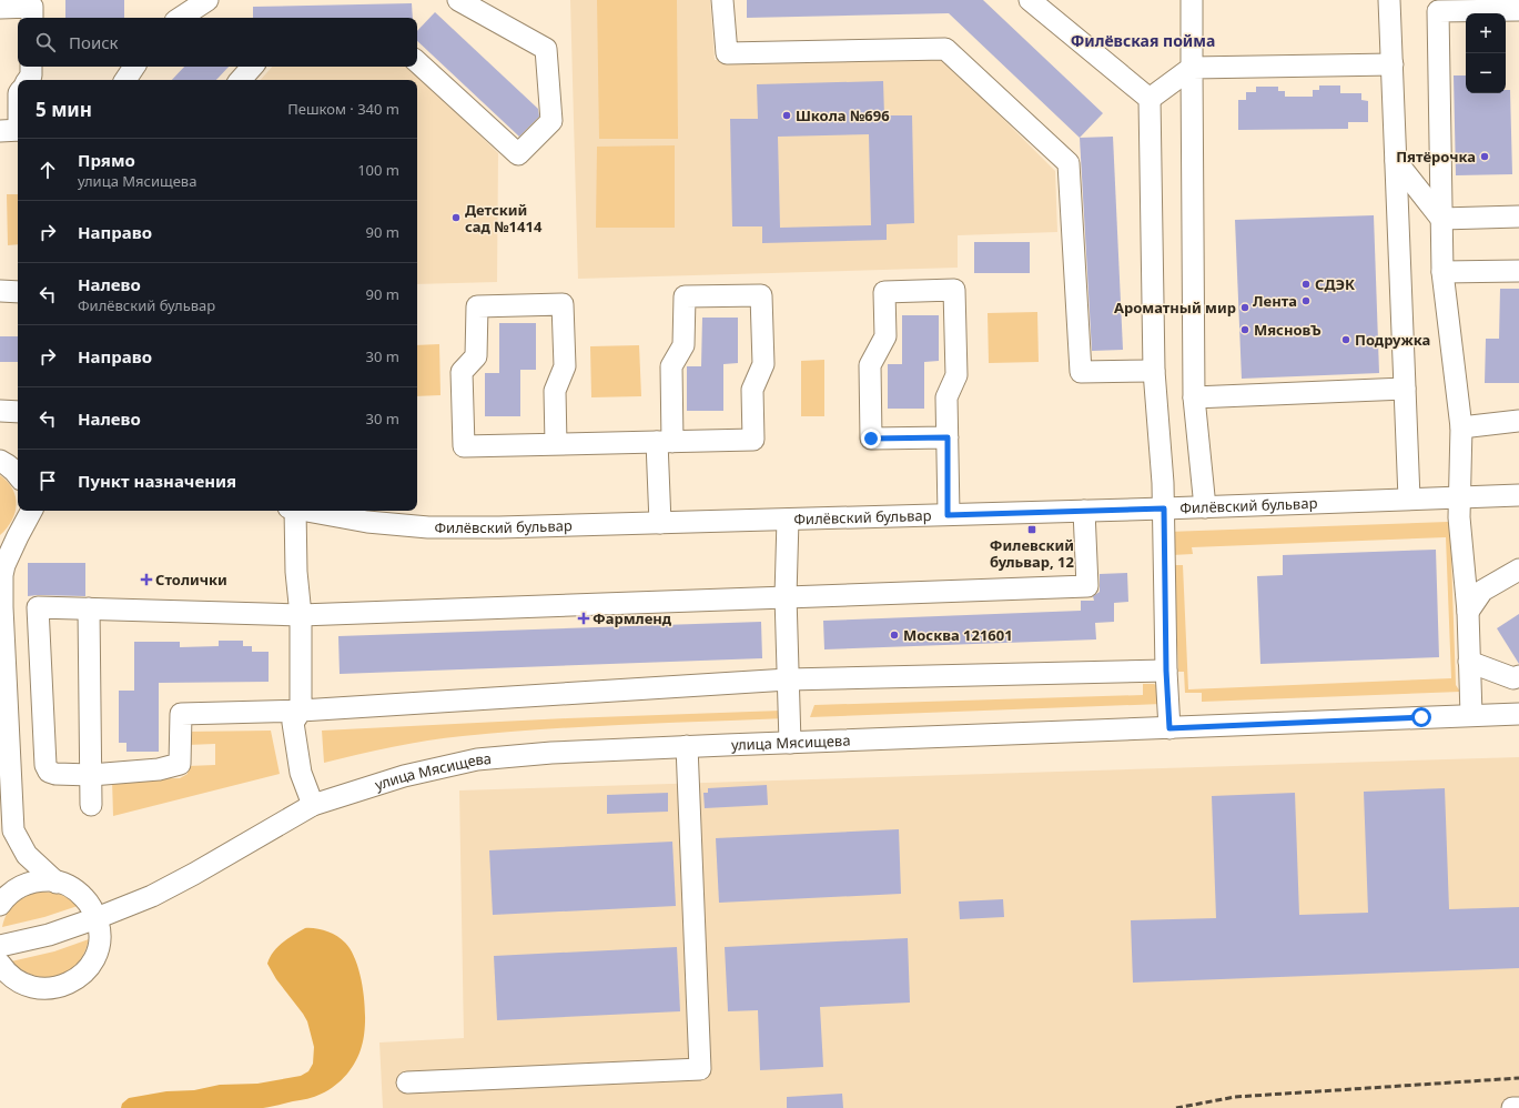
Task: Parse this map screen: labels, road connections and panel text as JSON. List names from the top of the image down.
{
  "streets": {
    "street": ["Филёвский бульвар", "улица Мясищева"]
  },
  "districts": ["Филёвская пойма"],
  "places": {
    "other": [
      "Школа №696",
      "Пятёрочка",
      "Детский сад №1414",
      "СДЭК",
      "Лента",
      "Ароматный мир",
      "МясновЪ",
      "Подружка",
      "Москва 121601"
    ],
    "transit": ["Филевский бульвар, 12"],
    "health": ["Столички", "Фармленд"]
  },
  "page": {
    "map_buttons": ["+", "−"],
    "search": "Поиск",
    "heading": ["5 мин", "Пешком · 340 m"],
    "list": [
      ["Прямо", "улица Мясищева", "100 m"],
      ["Направо", "90 m"],
      ["Налево", "Филёвский бульвар", "90 m"],
      ["Направо", "30 m"],
      ["Налево", "30 m"],
      "Пункт назначения"
    ]
  }
}
